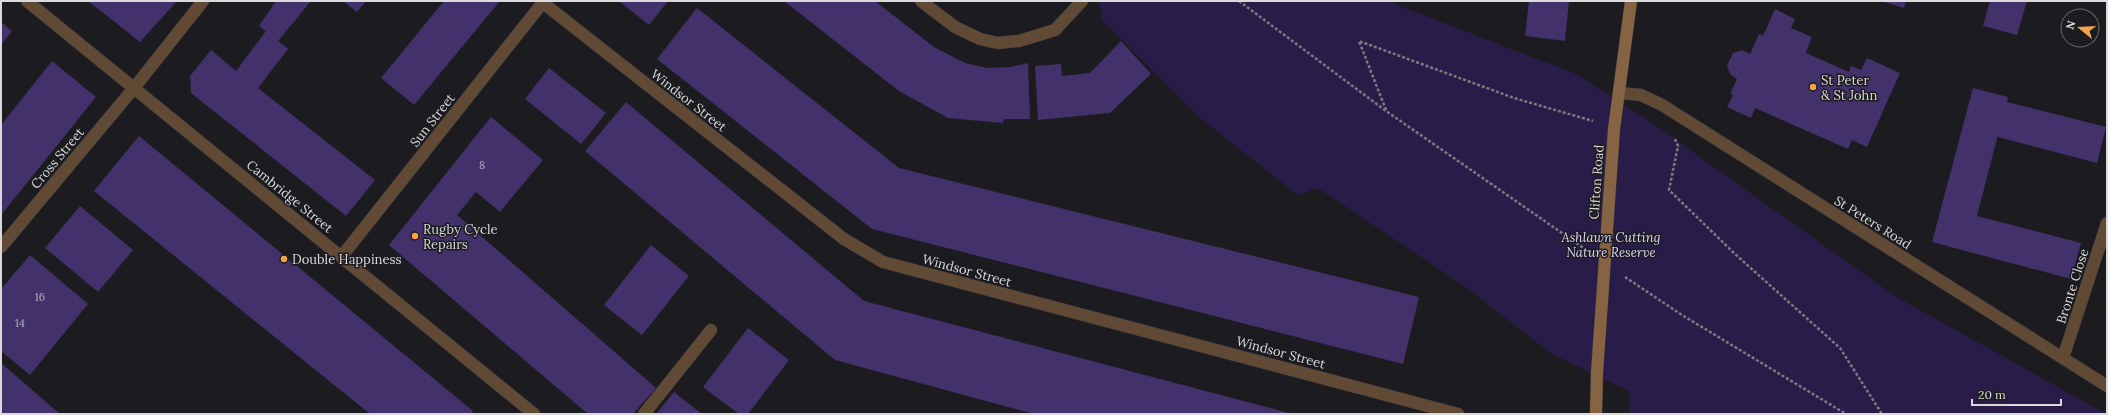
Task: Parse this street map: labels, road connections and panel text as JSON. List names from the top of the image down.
{
  "streets": {
    "street": [
      "Windsor Street",
      "Sun Street",
      "Cross Street",
      "Clifton Road",
      "Cambridge Street",
      "St Peters Road",
      "Bronte Close"
    ]
  },
  "crossings": [
    ["Windsor Street", "Sun Street"],
    ["Sun Street", "Cambridge Street"],
    ["Cross Street", "Cambridge Street"],
    ["Clifton Road", "St Peters Road"],
    ["St Peters Road", "Bronte Close"]
  ],
  "parks": ["Ashlawn Cutting Nature Reserve"],
  "places": ["St Peter & St John", "Rugby Cycle Repairs", "Double Happiness"],
  "house_numbers": ["8", "16", "14"],
  "scale_bar": "20 m",
  "north": "left"
}
